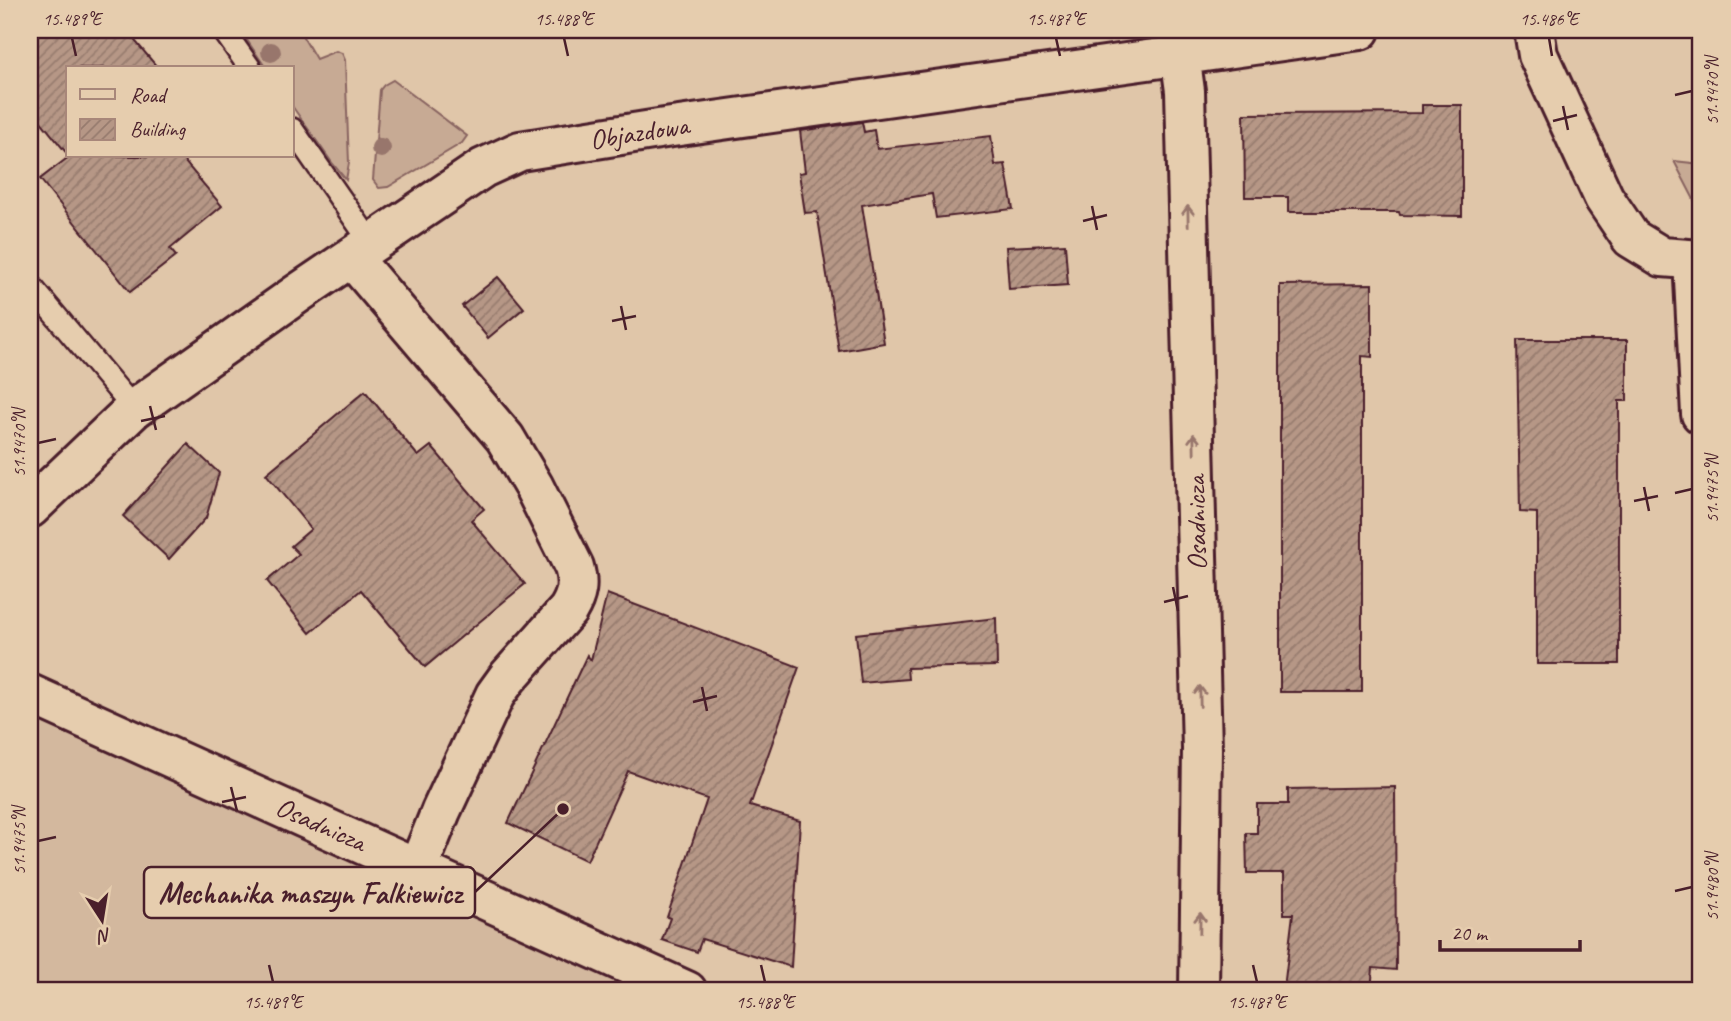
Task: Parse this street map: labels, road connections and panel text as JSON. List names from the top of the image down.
{
  "streets": {
    "street": ["Objazdowa", "Osadnicza"]
  },
  "crossings": [
    ["Objazdowa", "Osadnicza"]
  ],
  "one_way": ["Osadnicza"],
  "places": ["Mechanika maszyn Falkiewicz"],
  "legend": ["Road", "Building"],
  "scale_bar": "20 m",
  "north": "bottom",
  "coordinates": [
    "15.489°E",
    "15.488°E",
    "15.487°E",
    "15.486°E",
    "51.9470°N",
    "51.9475°N",
    "51.9480°N"
  ]
}
